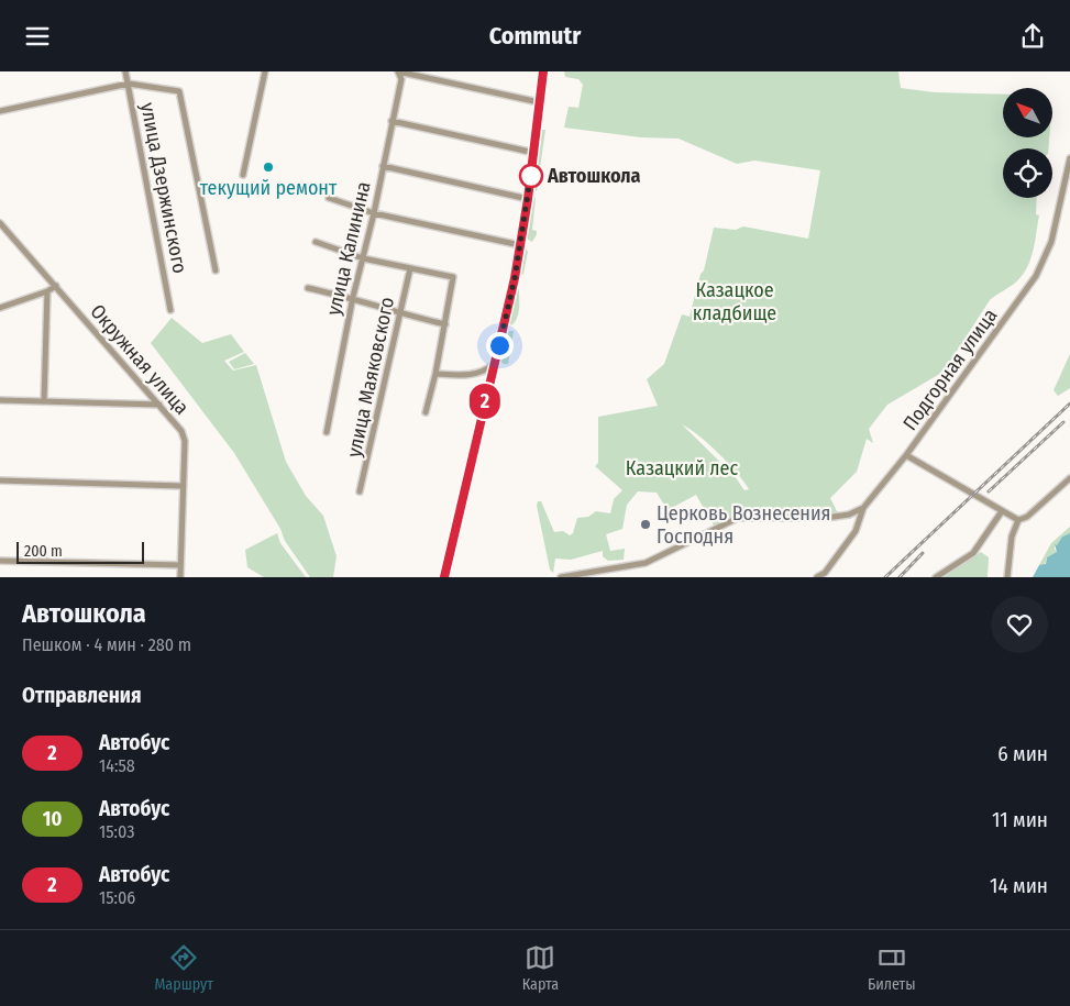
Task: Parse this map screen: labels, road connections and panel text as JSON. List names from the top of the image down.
{
  "streets": {
    "street": [
      "улица Дзержинского",
      "улица Калинина",
      "Окружная улица",
      "Подгорная улица",
      "улица Маяковского"
    ]
  },
  "parks": ["Казацкое кладбище", "Казацкий лес"],
  "places": ["текущий ремонт", "Автошкола", "Церковь Вознесения Господня"],
  "lines": ["bus line 2"],
  "scale_bar": "200 m",
  "north": "top left",
  "page": {
    "header": "Commutr",
    "on_map": "2",
    "scale": "200 m",
    "heading": [
      ["Автошкола", "Пешком · 4 мин · 280 m"],
      "Отправления"
    ],
    "list": [
      {
        "mark": "2",
        "name": "Автобус",
        "note": "14:58",
        "value": "6 мин"
      },
      {
        "mark": "10",
        "name": "Автобус",
        "note": "15:03",
        "value": "11 мин"
      },
      {
        "mark": "2",
        "name": "Автобус",
        "note": "15:06",
        "value": "14 мин"
      }
    ],
    "tabs": ["Маршрут", "Карта", "Билеты"]
  }
}
